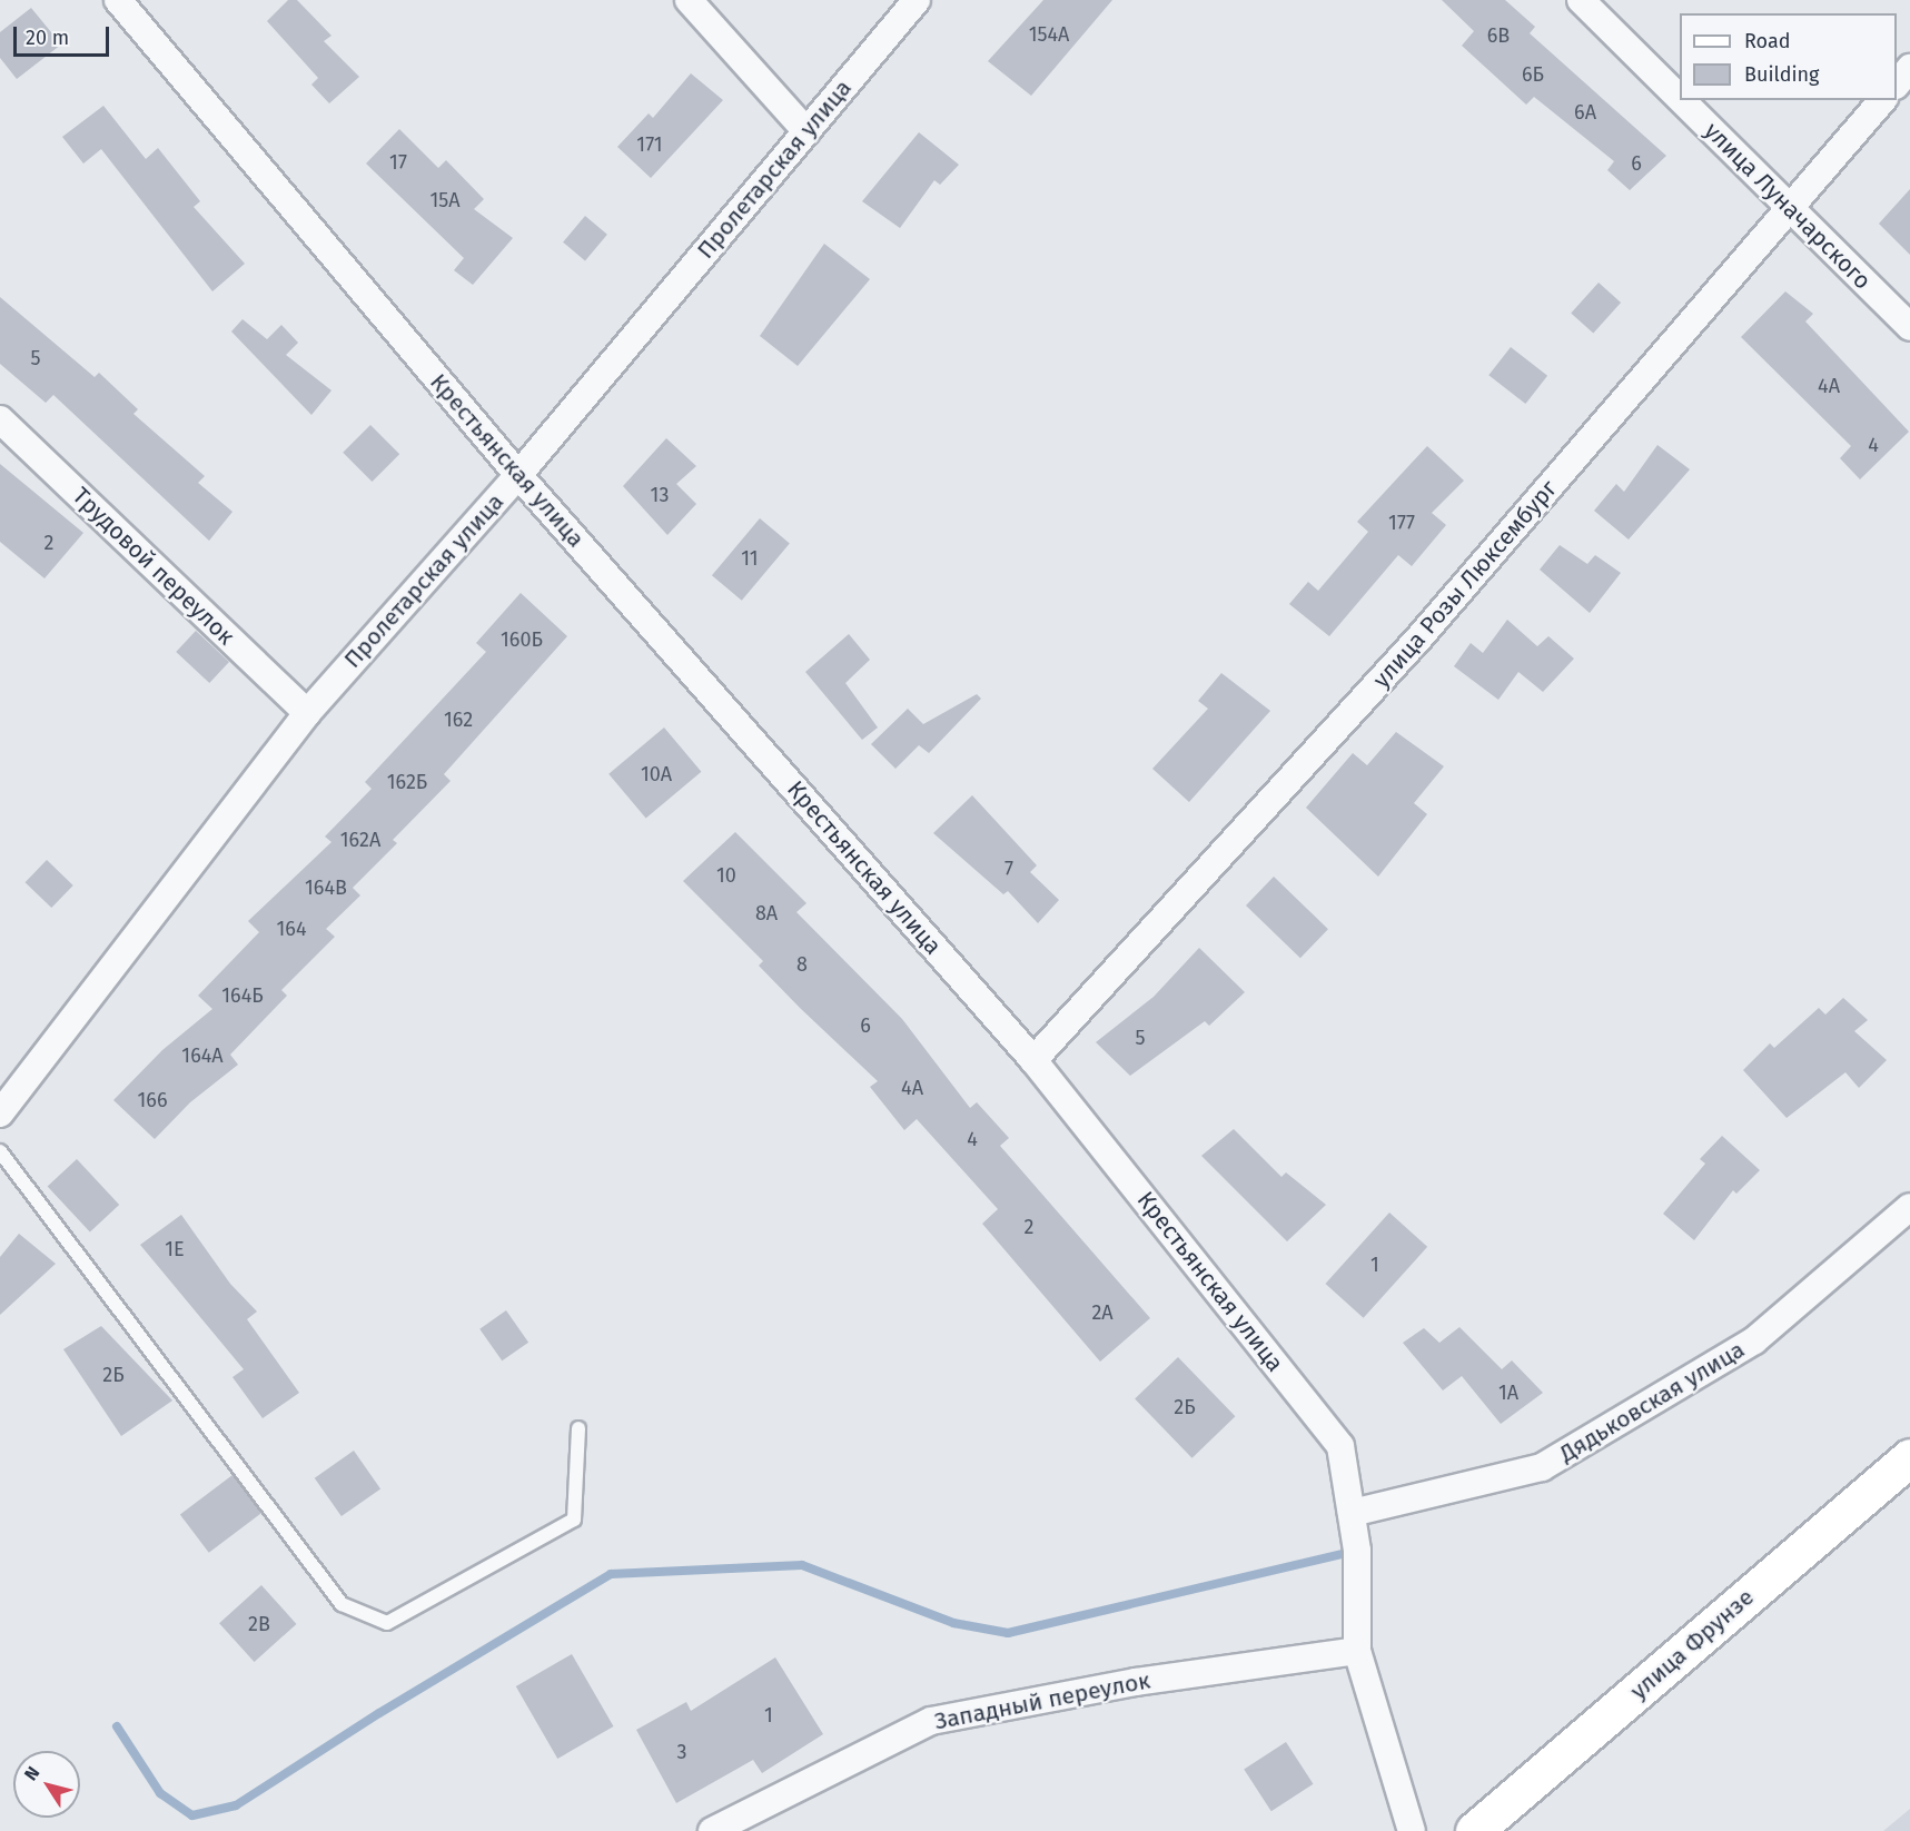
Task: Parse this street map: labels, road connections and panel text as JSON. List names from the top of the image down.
{
  "streets": {
    "main road": ["улица Фрунзе"],
    "street": [
      "Пролетарская улица",
      "улица Луначарского",
      "Крестьянская улица",
      "Трудовой переулок",
      "улица Розы Люксембург",
      "Дядьковская улица",
      "Западный переулок"
    ]
  },
  "crossings": [
    ["Пролетарская улица", "Крестьянская улица"],
    ["Пролетарская улица", "Трудовой переулок"],
    ["улица Луначарского", "улица Розы Люксембург"],
    ["Крестьянская улица", "улица Розы Люксембург"],
    ["Крестьянская улица", "Дядьковская улица"],
    ["Крестьянская улица", "Западный переулок"]
  ],
  "house_numbers": [
    "154А",
    "6В",
    "6Б",
    "6А",
    "171",
    "17",
    "6",
    "15А",
    "5",
    "4А",
    "4",
    "13",
    "177",
    "2",
    "11",
    "160Б",
    "162",
    "10А",
    "162Б",
    "162А",
    "7",
    "10",
    "164В",
    "8А",
    "164",
    "8",
    "164Б",
    "6",
    "5",
    "164А",
    "4А",
    "166",
    "4",
    "2",
    "1Е",
    "1",
    "2А",
    "2Б",
    "1А",
    "2Б",
    "2В",
    "1",
    "3"
  ],
  "legend": ["Road", "Building"],
  "scale_bar": "20 m",
  "north": "top left"
}
